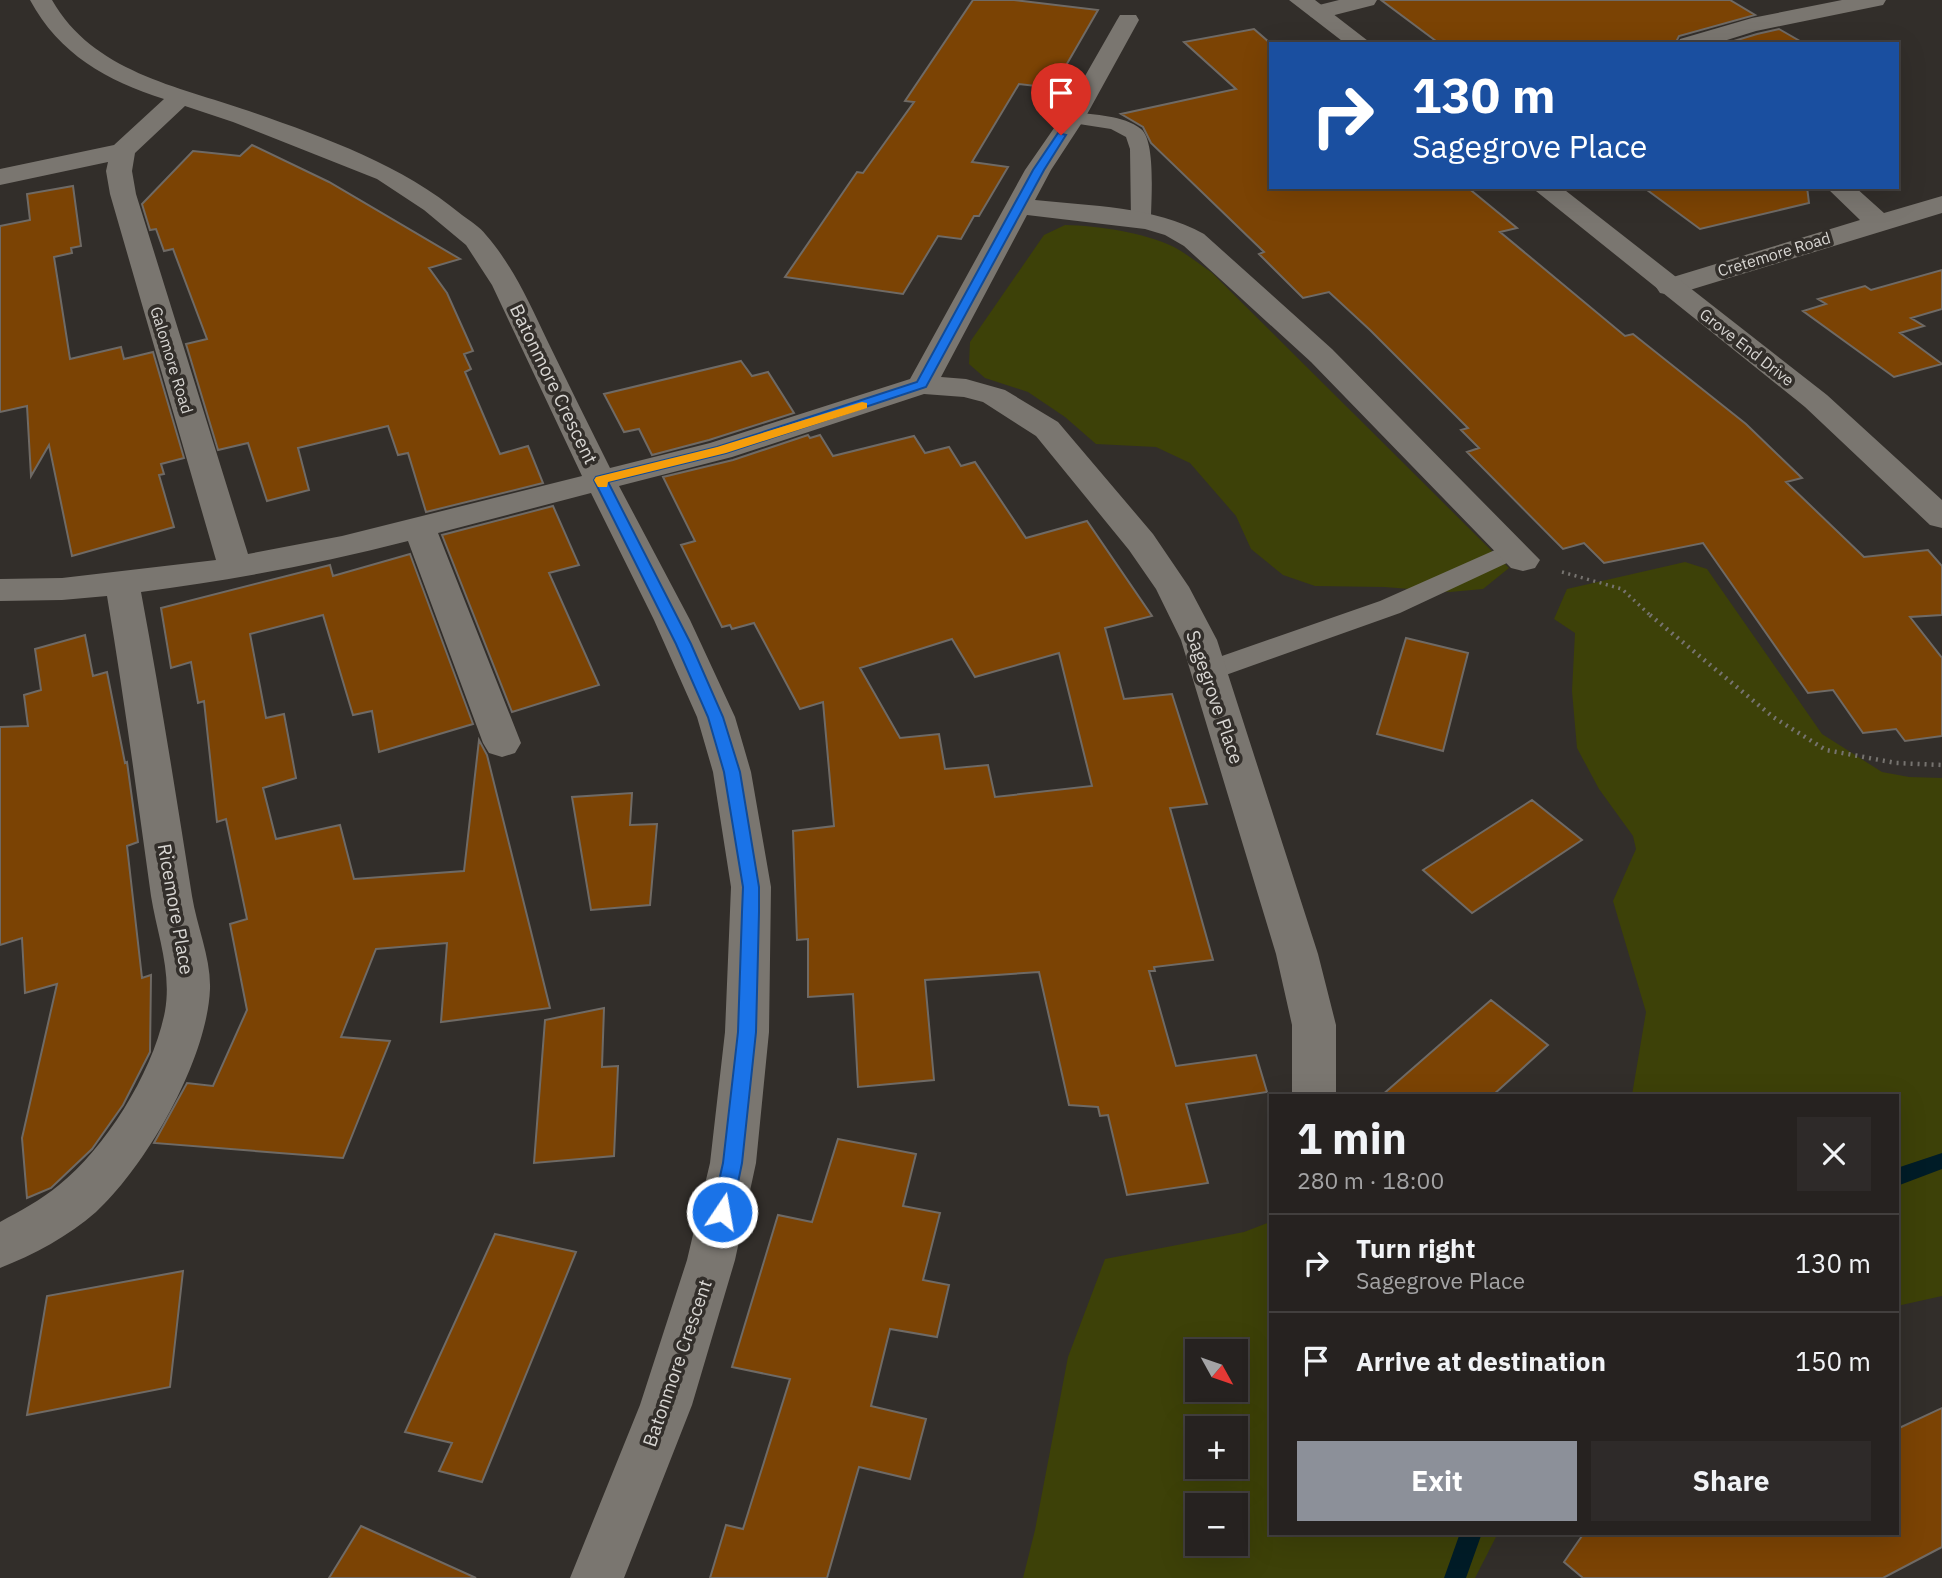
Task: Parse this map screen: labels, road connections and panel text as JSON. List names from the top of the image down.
{
  "streets": {
    "street": [
      "Cretemore Road",
      "Grove End Drive",
      "Galomore Road",
      "Batonmore Crescent",
      "Sagegrove Place",
      "Ricemore Place"
    ]
  },
  "crossings": [
    ["Cretemore Road", "Grove End Drive"],
    ["Batonmore Crescent", "Sagegrove Place"]
  ],
  "north": "bottom right",
  "page": {
    "turn": ["130 m", "Sagegrove Place"],
    "heading": ["1 min", "280 m · 18:00"],
    "list": [
      {
        "name": "Turn right",
        "note": "Sagegrove Place",
        "value": "130 m"
      },
      {
        "name": "Arrive at destination",
        "value": "150 m"
      }
    ],
    "map_buttons": ["+", "−"],
    "buttons": ["Exit", "Share"]
  }
}
